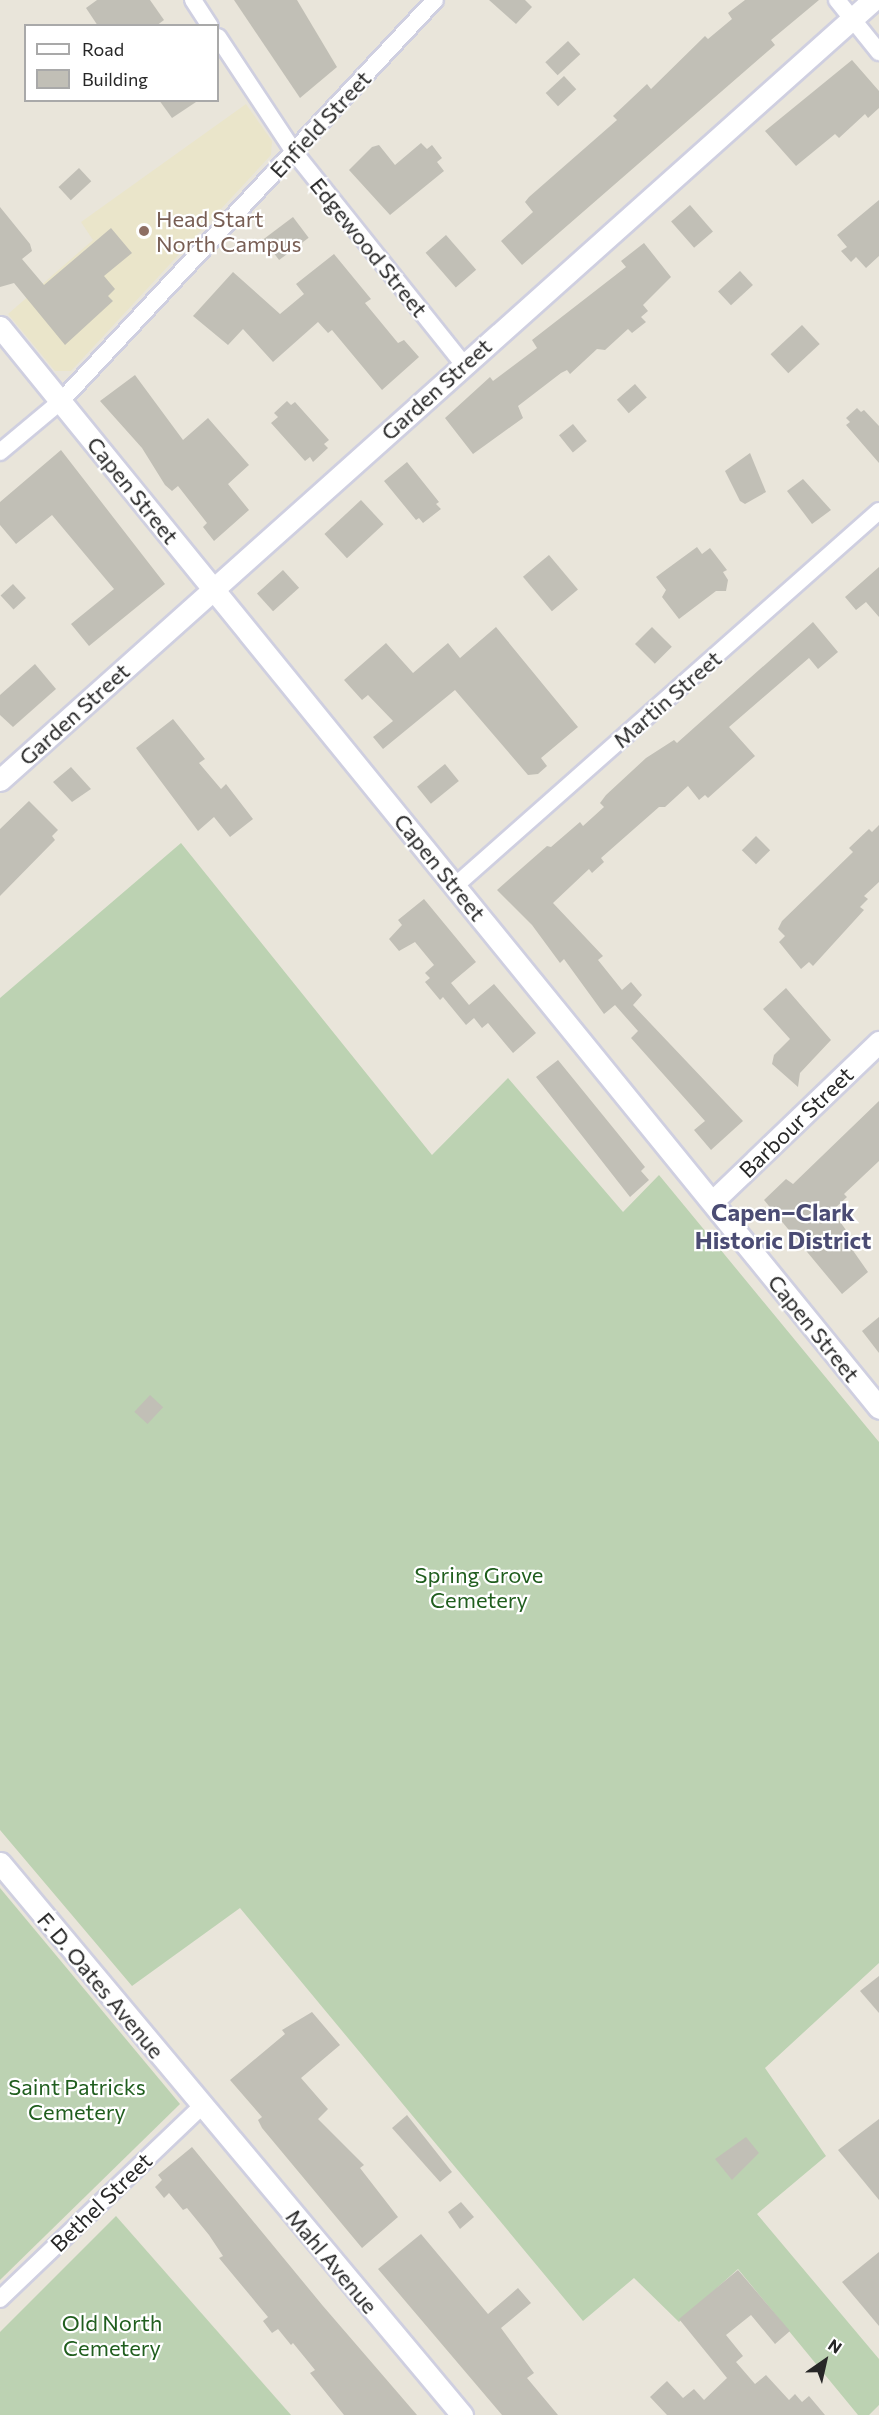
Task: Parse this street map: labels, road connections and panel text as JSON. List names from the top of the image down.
{
  "streets": {
    "street": [
      "Enfield Street",
      "Edgewood Street",
      "Garden Street",
      "Capen Street",
      "Martin Street",
      "Barbour Street",
      "F. D. Oates Avenue",
      "Bethel Street",
      "Mahl Avenue"
    ]
  },
  "crossings": [
    ["Enfield Street", "Edgewood Street"],
    ["Enfield Street", "Capen Street"],
    ["Edgewood Street", "Garden Street"],
    ["Garden Street", "Capen Street"],
    ["Capen Street", "Martin Street"],
    ["Capen Street", "Barbour Street"],
    ["F. D. Oates Avenue", "Bethel Street"],
    ["F. D. Oates Avenue", "Mahl Avenue"],
    ["Bethel Street", "Mahl Avenue"]
  ],
  "districts": ["Capen–Clark Historic District"],
  "parks": ["Spring Grove Cemetery", "Saint Patricks Cemetery", "Old North Cemetery"],
  "places": ["Head Start North Campus"],
  "legend": ["Road", "Building"],
  "north": "top right"
}
